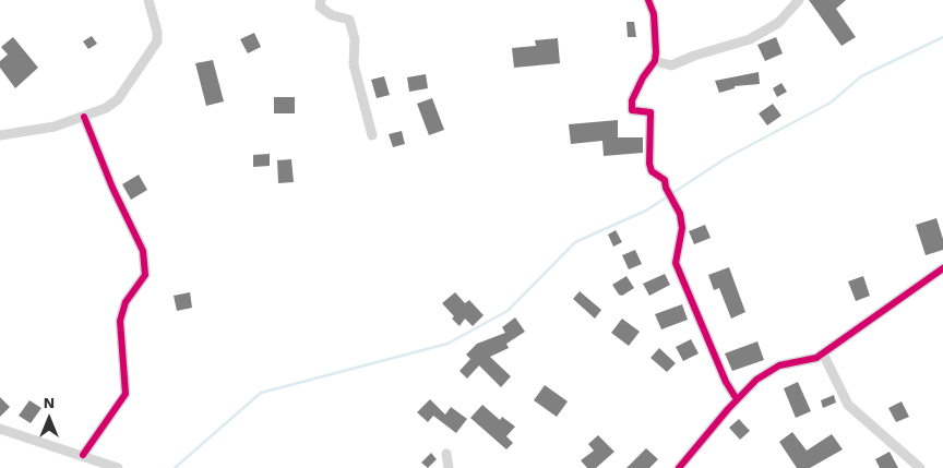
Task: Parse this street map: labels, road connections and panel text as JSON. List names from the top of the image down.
{
  "north": "top"
}
